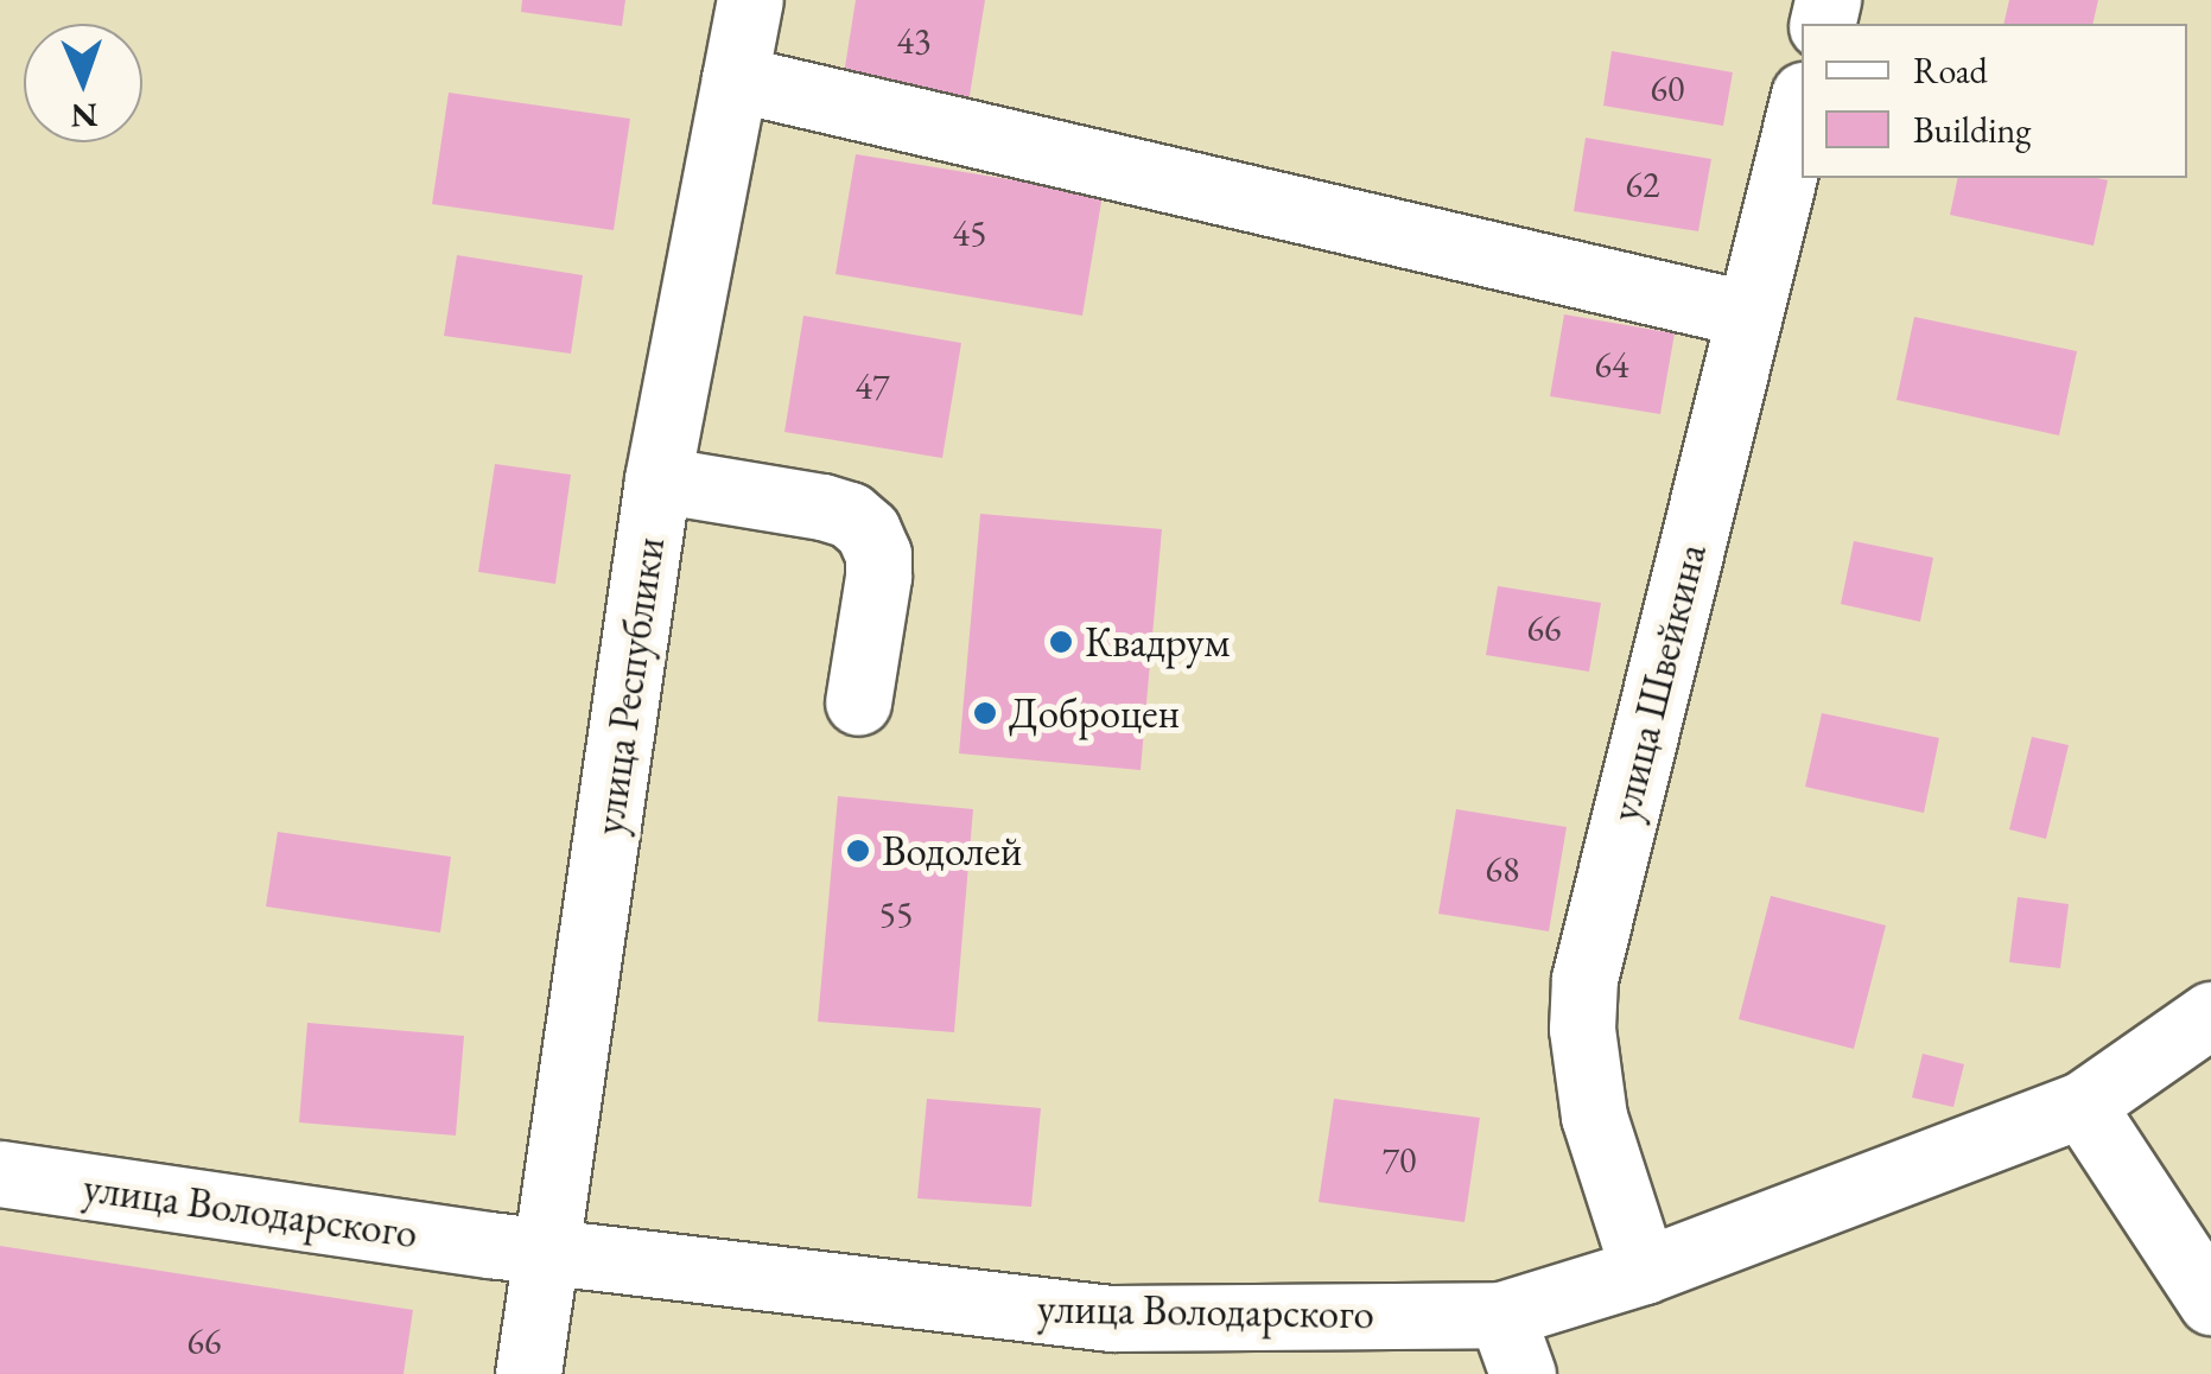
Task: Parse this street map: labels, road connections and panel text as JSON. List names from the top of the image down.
{
  "streets": {
    "street": ["улица Швейкина", "улица Республики", "улица Володарского"]
  },
  "crossings": [
    ["улица Швейкина", "улица Володарского"],
    ["улица Республики", "улица Володарского"]
  ],
  "places": ["Квадрум", "Доброцен", "Водолей"],
  "house_numbers": [
    "43",
    "60",
    "62",
    "45",
    "64",
    "47",
    "66",
    "68",
    "55",
    "70",
    "66"
  ],
  "legend": ["Road", "Building"],
  "north": "bottom"
}
